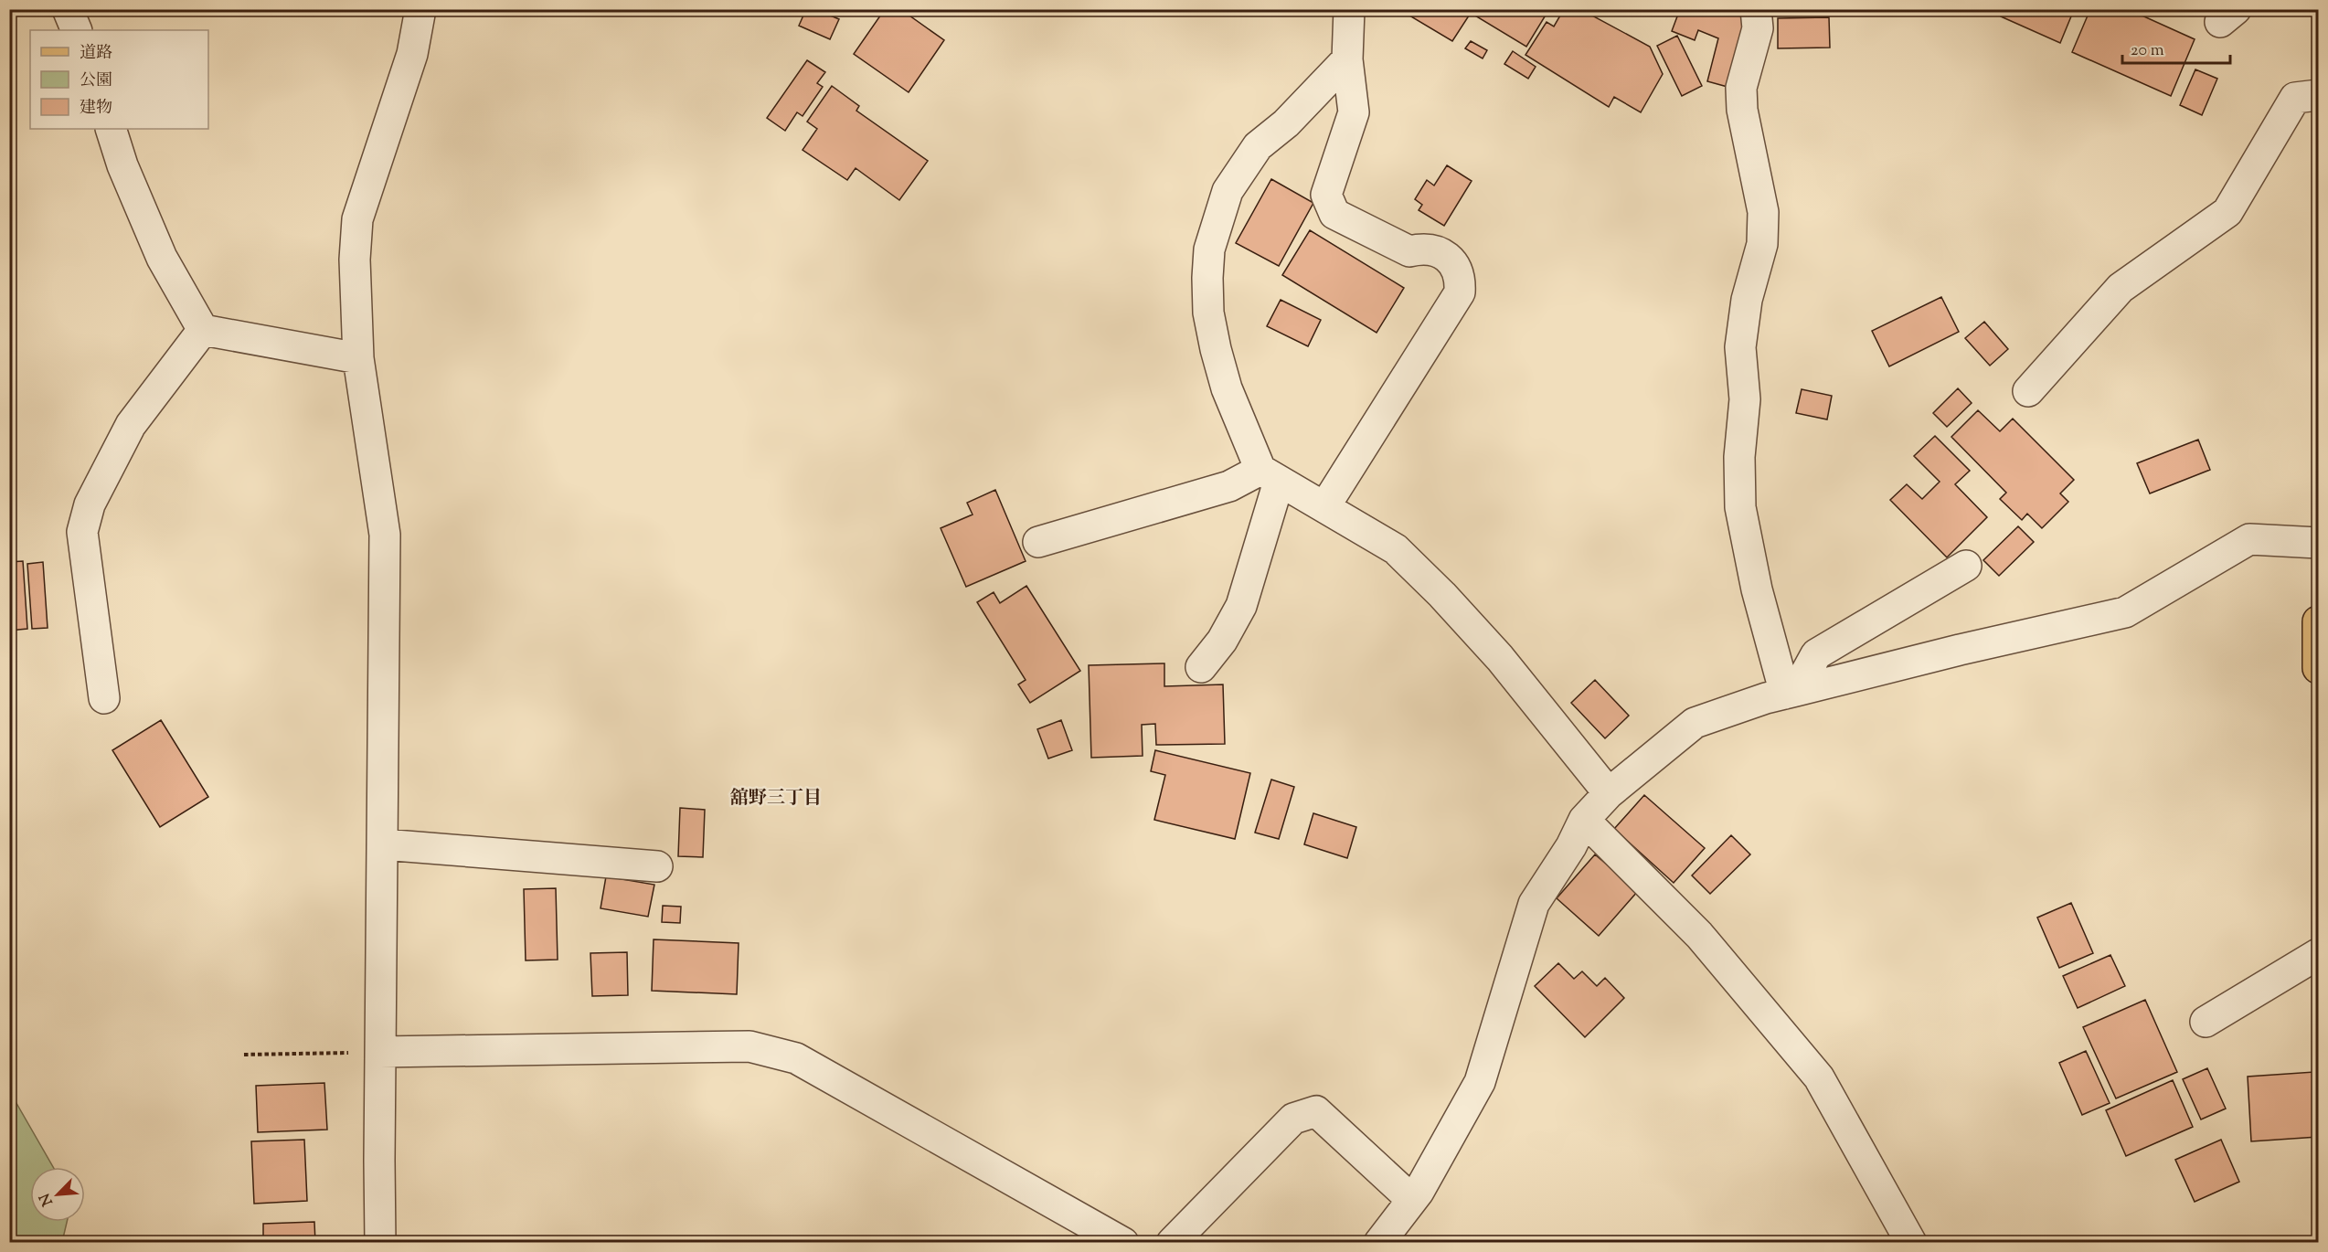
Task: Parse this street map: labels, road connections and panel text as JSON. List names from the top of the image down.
{
  "districts": ["舘野三丁目"],
  "legend": ["道路", "公園", "建物"],
  "scale_bar": "20 m",
  "north": "bottom left"
}
